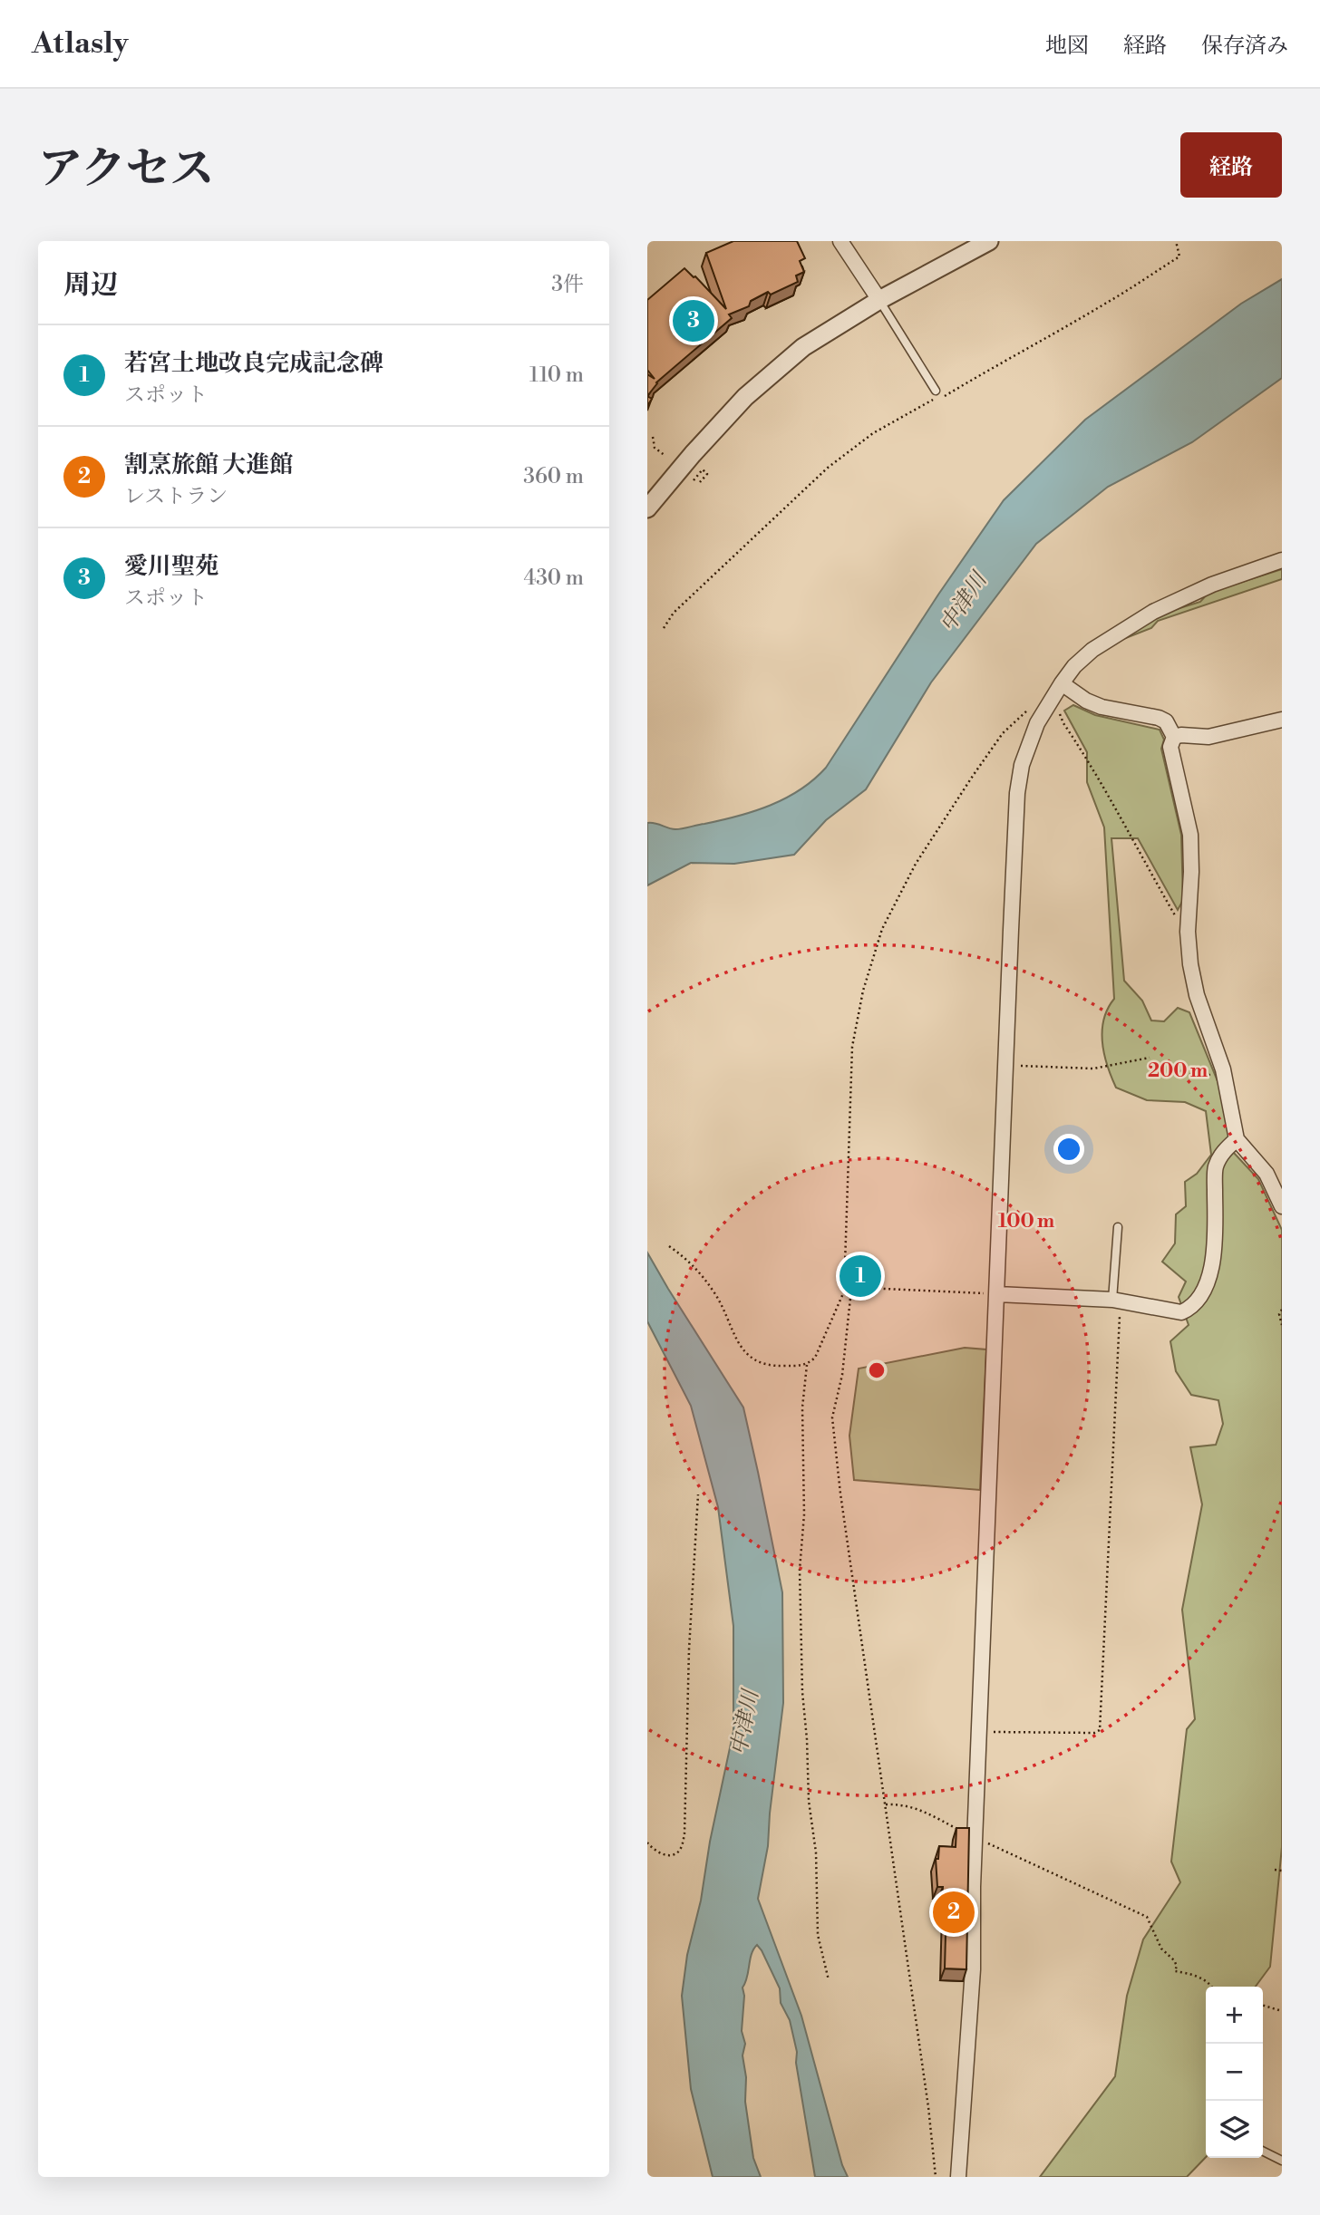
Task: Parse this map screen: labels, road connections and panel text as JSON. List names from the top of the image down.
{
  "water": ["中津川"],
  "page": {
    "header": "Atlasly",
    "nav": ["地図", "経路", "保存済み"],
    "title": "アクセス",
    "buttons": "経路",
    "heading": ["周辺", "3件"],
    "pins": ["3", "1", "2"],
    "list": [
      {
        "mark": "1",
        "name": "若宮土地改良完成記念碑",
        "note": "スポット",
        "value": "110 m"
      },
      {
        "mark": "2",
        "name": "割烹旅館 大進館",
        "note": "レストラン",
        "value": "360 m"
      },
      {
        "mark": "3",
        "name": "愛川聖苑",
        "note": "スポット",
        "value": "430 m"
      }
    ],
    "map_buttons": ["+", "−"]
  },
  "rings": ["200 m", "100 m"]
}
